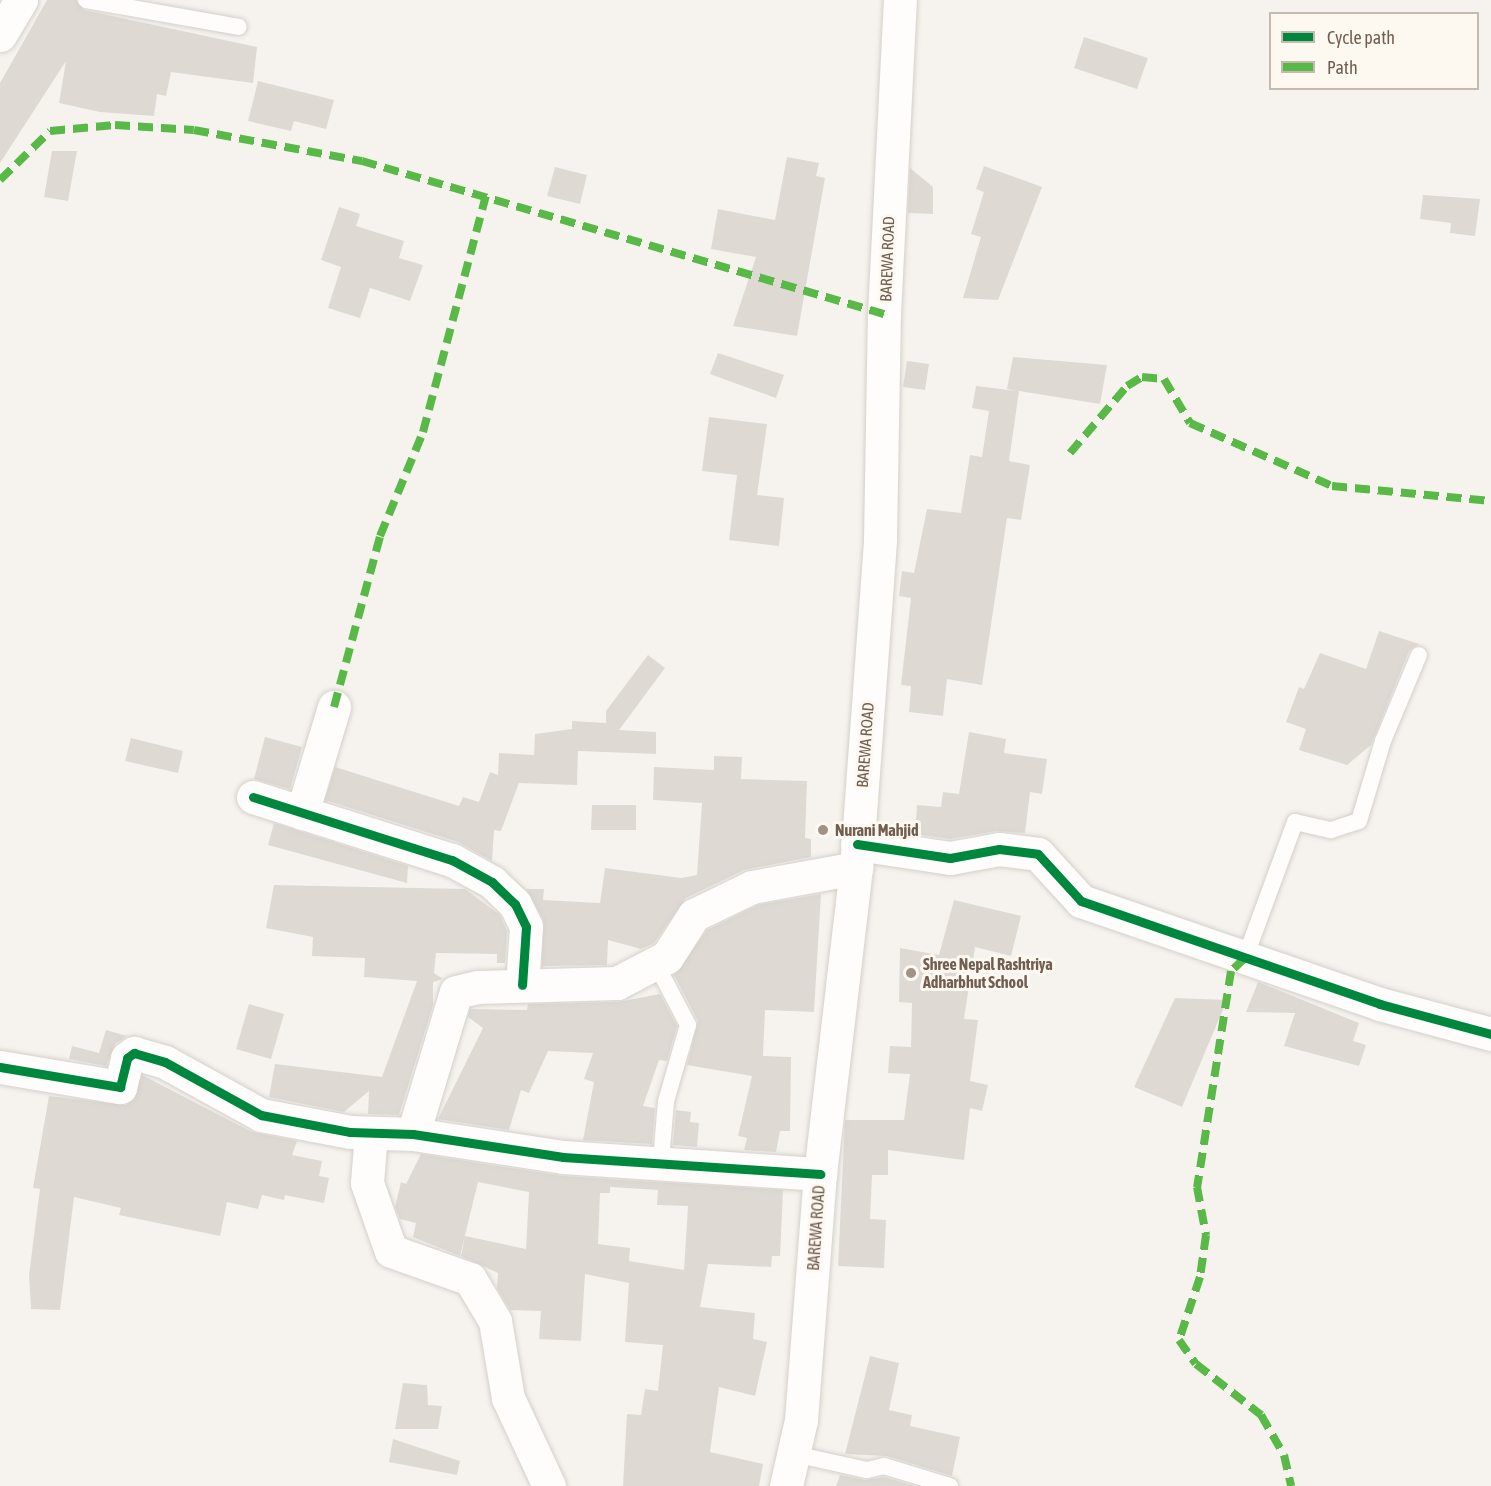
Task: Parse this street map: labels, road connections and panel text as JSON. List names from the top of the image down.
{
  "streets": {
    "street": ["BAREWA ROAD"]
  },
  "places": ["Nurani Mahjid", "Shree Nepal Rashtriya Adharbhut School"],
  "legend": ["Cycle path", "Path"]
}
